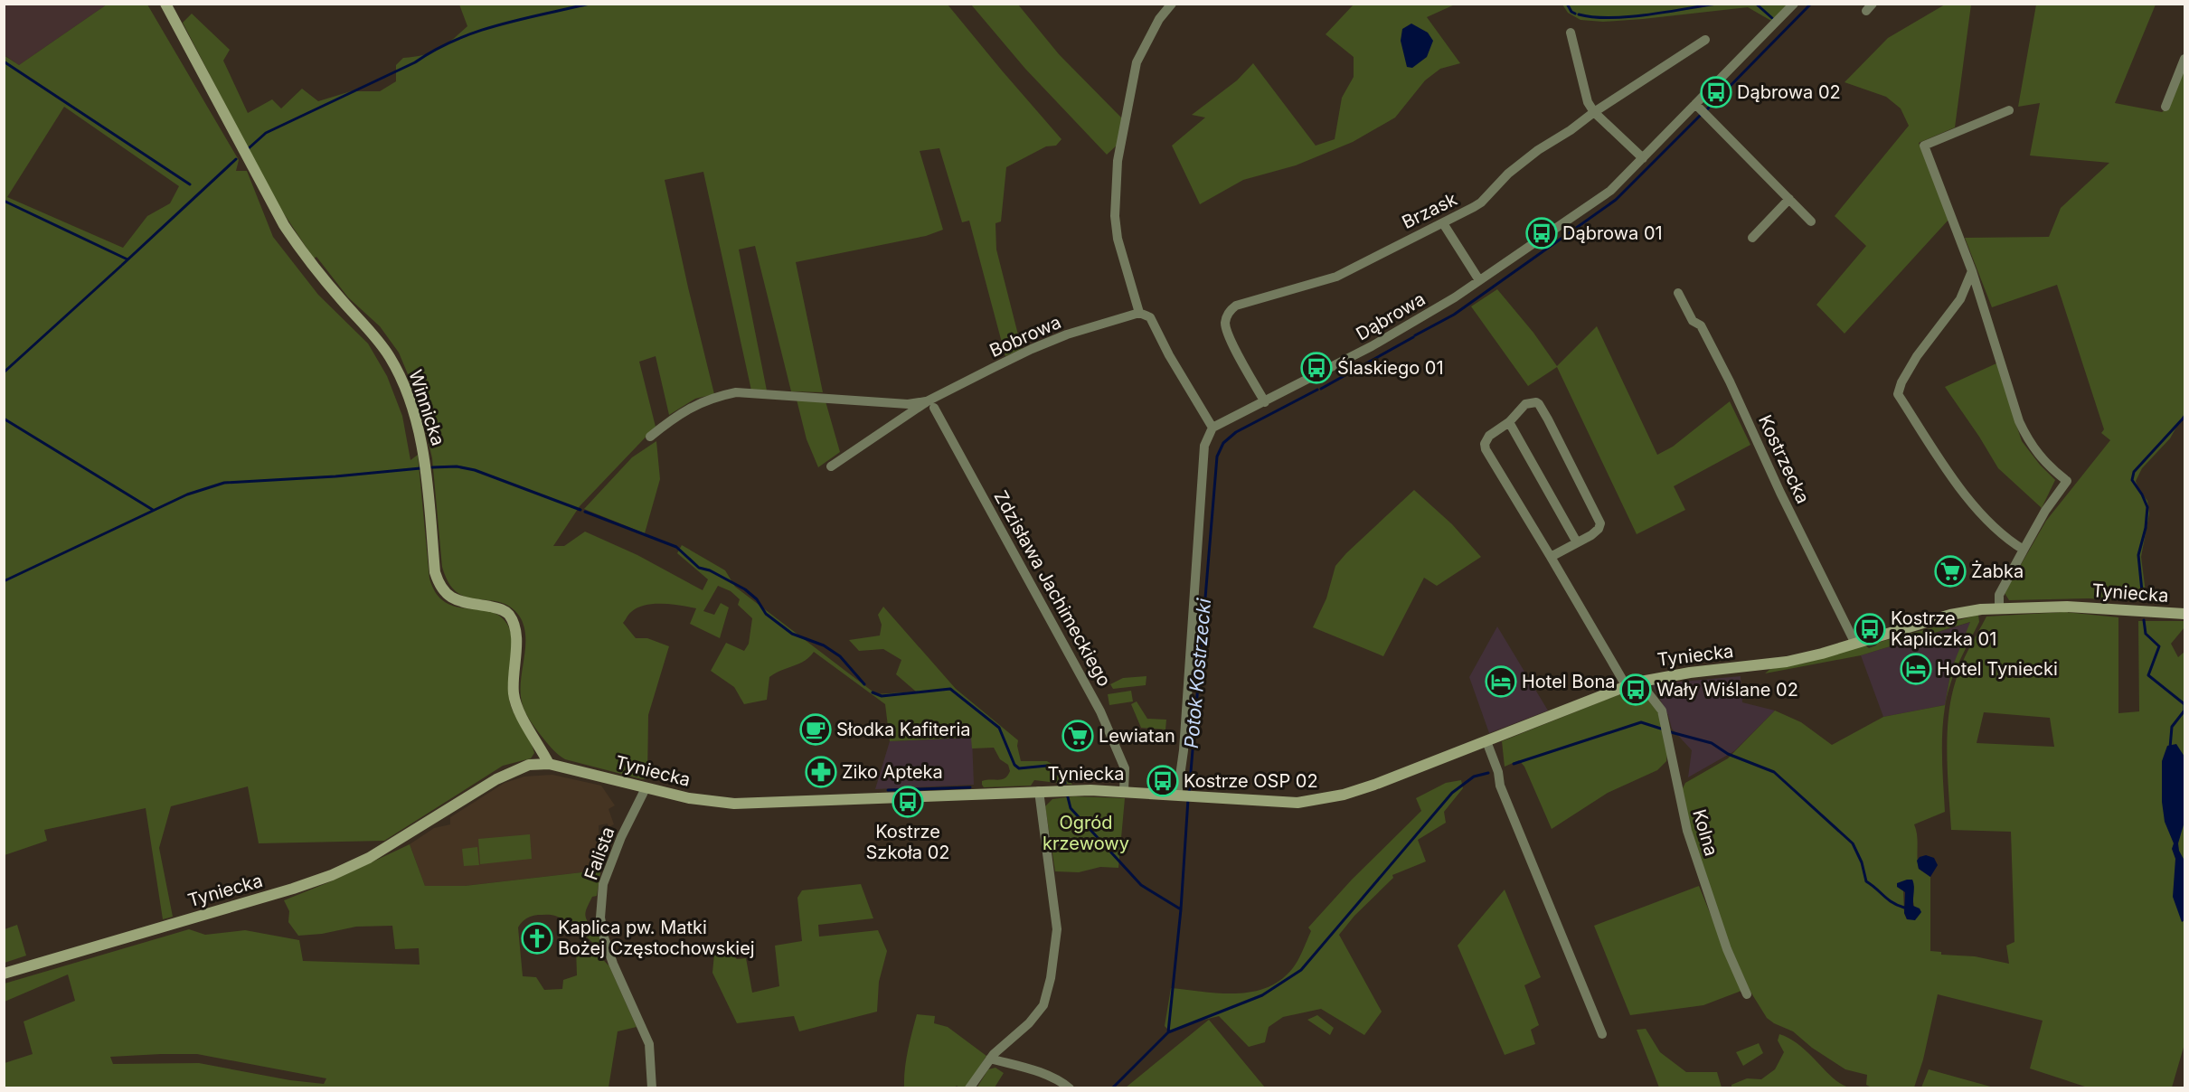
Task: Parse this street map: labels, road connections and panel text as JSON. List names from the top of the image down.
{
  "streets": {
    "street": [
      "Brzask",
      "Dąbrowa",
      "Bobrowa",
      "Winnicka",
      "Kostrzecka",
      "Zdzisława Jachimeckiego",
      "Tyniecka",
      "Kolna",
      "Falista"
    ]
  },
  "crossings": [
    ["Brzask", "Dąbrowa"],
    ["Bobrowa", "Zdzisława Jachimeckiego"],
    ["Winnicka", "Tyniecka"],
    ["Kostrzecka", "Tyniecka"],
    ["Zdzisława Jachimeckiego", "Tyniecka"],
    ["Tyniecka", "Kolna"],
    ["Tyniecka", "Falista"]
  ],
  "water": ["Potok Kostrzecki"],
  "parks": ["Ogród krzewowy"],
  "places": {
    "bus stop": [
      "Dąbrowa 02",
      "Dąbrowa 01",
      "Ślaskiego 01",
      "Kostrze Kapliczka 01",
      "Wały Wiślane 02",
      "Kostrze OSP 02",
      "Kostrze Szkoła 02"
    ],
    "supermarket": ["Żabka", "Lewiatan"],
    "hotel": ["Hotel Tyniecki", "Hotel Bona"],
    "cafe": ["Słodka Kafiteria"],
    "pharmacy": ["Ziko Apteka"],
    "church": ["Kaplica pw. Matki Bożej Częstochowskiej"]
  }
}
